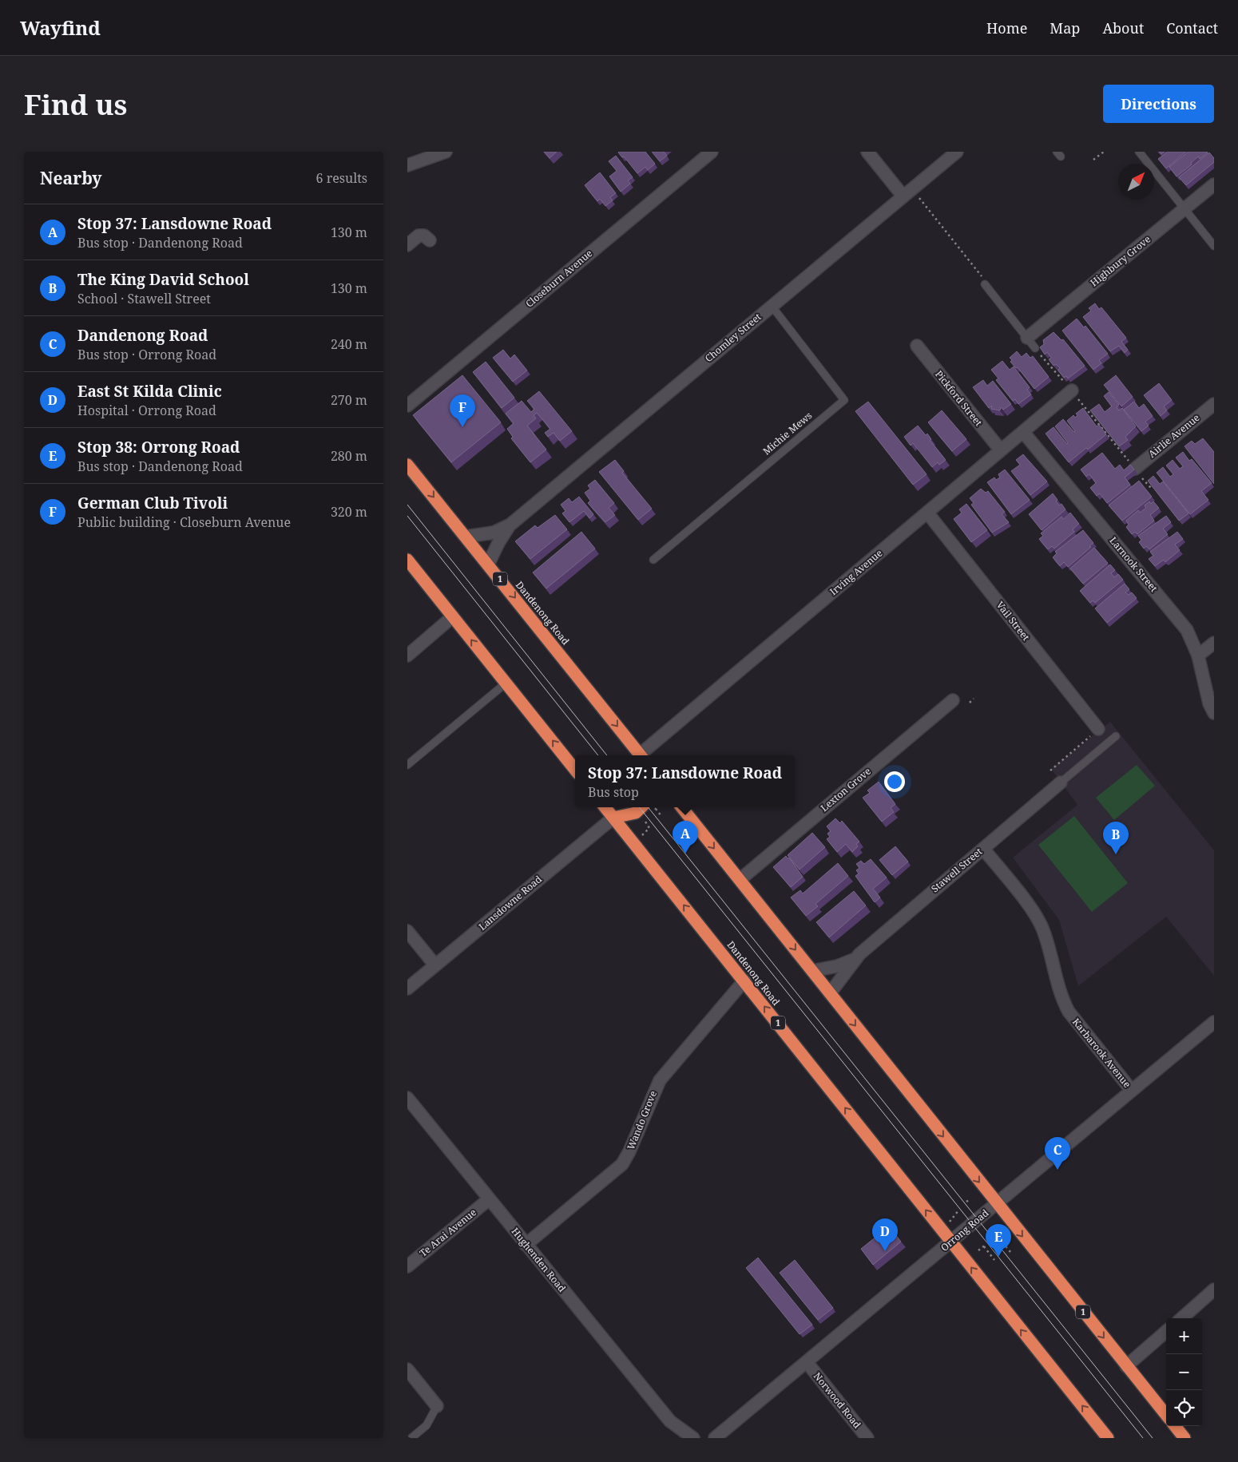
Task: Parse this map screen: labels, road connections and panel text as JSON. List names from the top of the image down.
{
  "streets": {
    "highway": ["1", "Dandenong Road"],
    "street": [
      "Highbury Grove",
      "Closeburn Avenue",
      "Chomley Street",
      "Pickford Street",
      "Airlie Avenue",
      "Larnook Street",
      "Irving Avenue",
      "Vail Street",
      "Lexton Grove",
      "Stawell Street",
      "Lansdowne Road",
      "Karbarook Avenue",
      "Wando Grove",
      "Orrong Road",
      "Te Arai Avenue",
      "Hughenden Road",
      "Norwood Road"
    ],
    "lane": ["Michie Mews"]
  },
  "crossings": [
    ["Chomley Street", "Michie Mews"],
    ["Chomley Street", "Dandenong Road"],
    ["Pickford Street", "Irving Avenue"],
    ["Larnook Street", "Irving Avenue"],
    ["Irving Avenue", "Vail Street"],
    ["1", "Lexton Grove"],
    ["1", "Stawell Street"],
    ["1", "Orrong Road"],
    ["Dandenong Road", "Lansdowne Road"],
    ["Dandenong Road", "Wando Grove"],
    ["Dandenong Road", "Orrong Road"],
    ["Stawell Street", "Karbarook Avenue"],
    ["Karbarook Avenue", "Orrong Road"],
    ["Wando Grove", "Hughenden Road"],
    ["Orrong Road", "Norwood Road"],
    ["Te Arai Avenue", "Hughenden Road"]
  ],
  "north": "top right",
  "page": {
    "header": "Wayfind",
    "nav": [
      "Home",
      "Map",
      "About",
      "Contact"
    ],
    "buttons": "Directions",
    "title": "Find us",
    "heading": ["Nearby", "6 results"],
    "list": [
      {
        "mark": "A",
        "name": "Stop 37: Lansdowne Road",
        "note": "Bus stop · Dandenong Road",
        "value": "130 m"
      },
      {
        "mark": "B",
        "name": "The King David School",
        "note": "School · Stawell Street",
        "value": "130 m"
      },
      {
        "mark": "C",
        "name": "Dandenong Road",
        "note": "Bus stop · Orrong Road",
        "value": "240 m"
      },
      {
        "mark": "D",
        "name": "East St Kilda Clinic",
        "note": "Hospital · Orrong Road",
        "value": "270 m"
      },
      {
        "mark": "E",
        "name": "Stop 38: Orrong Road",
        "note": "Bus stop · Dandenong Road",
        "value": "280 m"
      },
      {
        "mark": "F",
        "name": "German Club Tivoli",
        "note": "Public building · Closeburn Avenue",
        "value": "320 m"
      }
    ],
    "pins": [
      "F",
      "A",
      "B",
      "C",
      "D",
      "E"
    ],
    "popup": ["Stop 37: Lansdowne Road", "Bus stop"],
    "map_buttons": ["+", "−"]
  }
}
